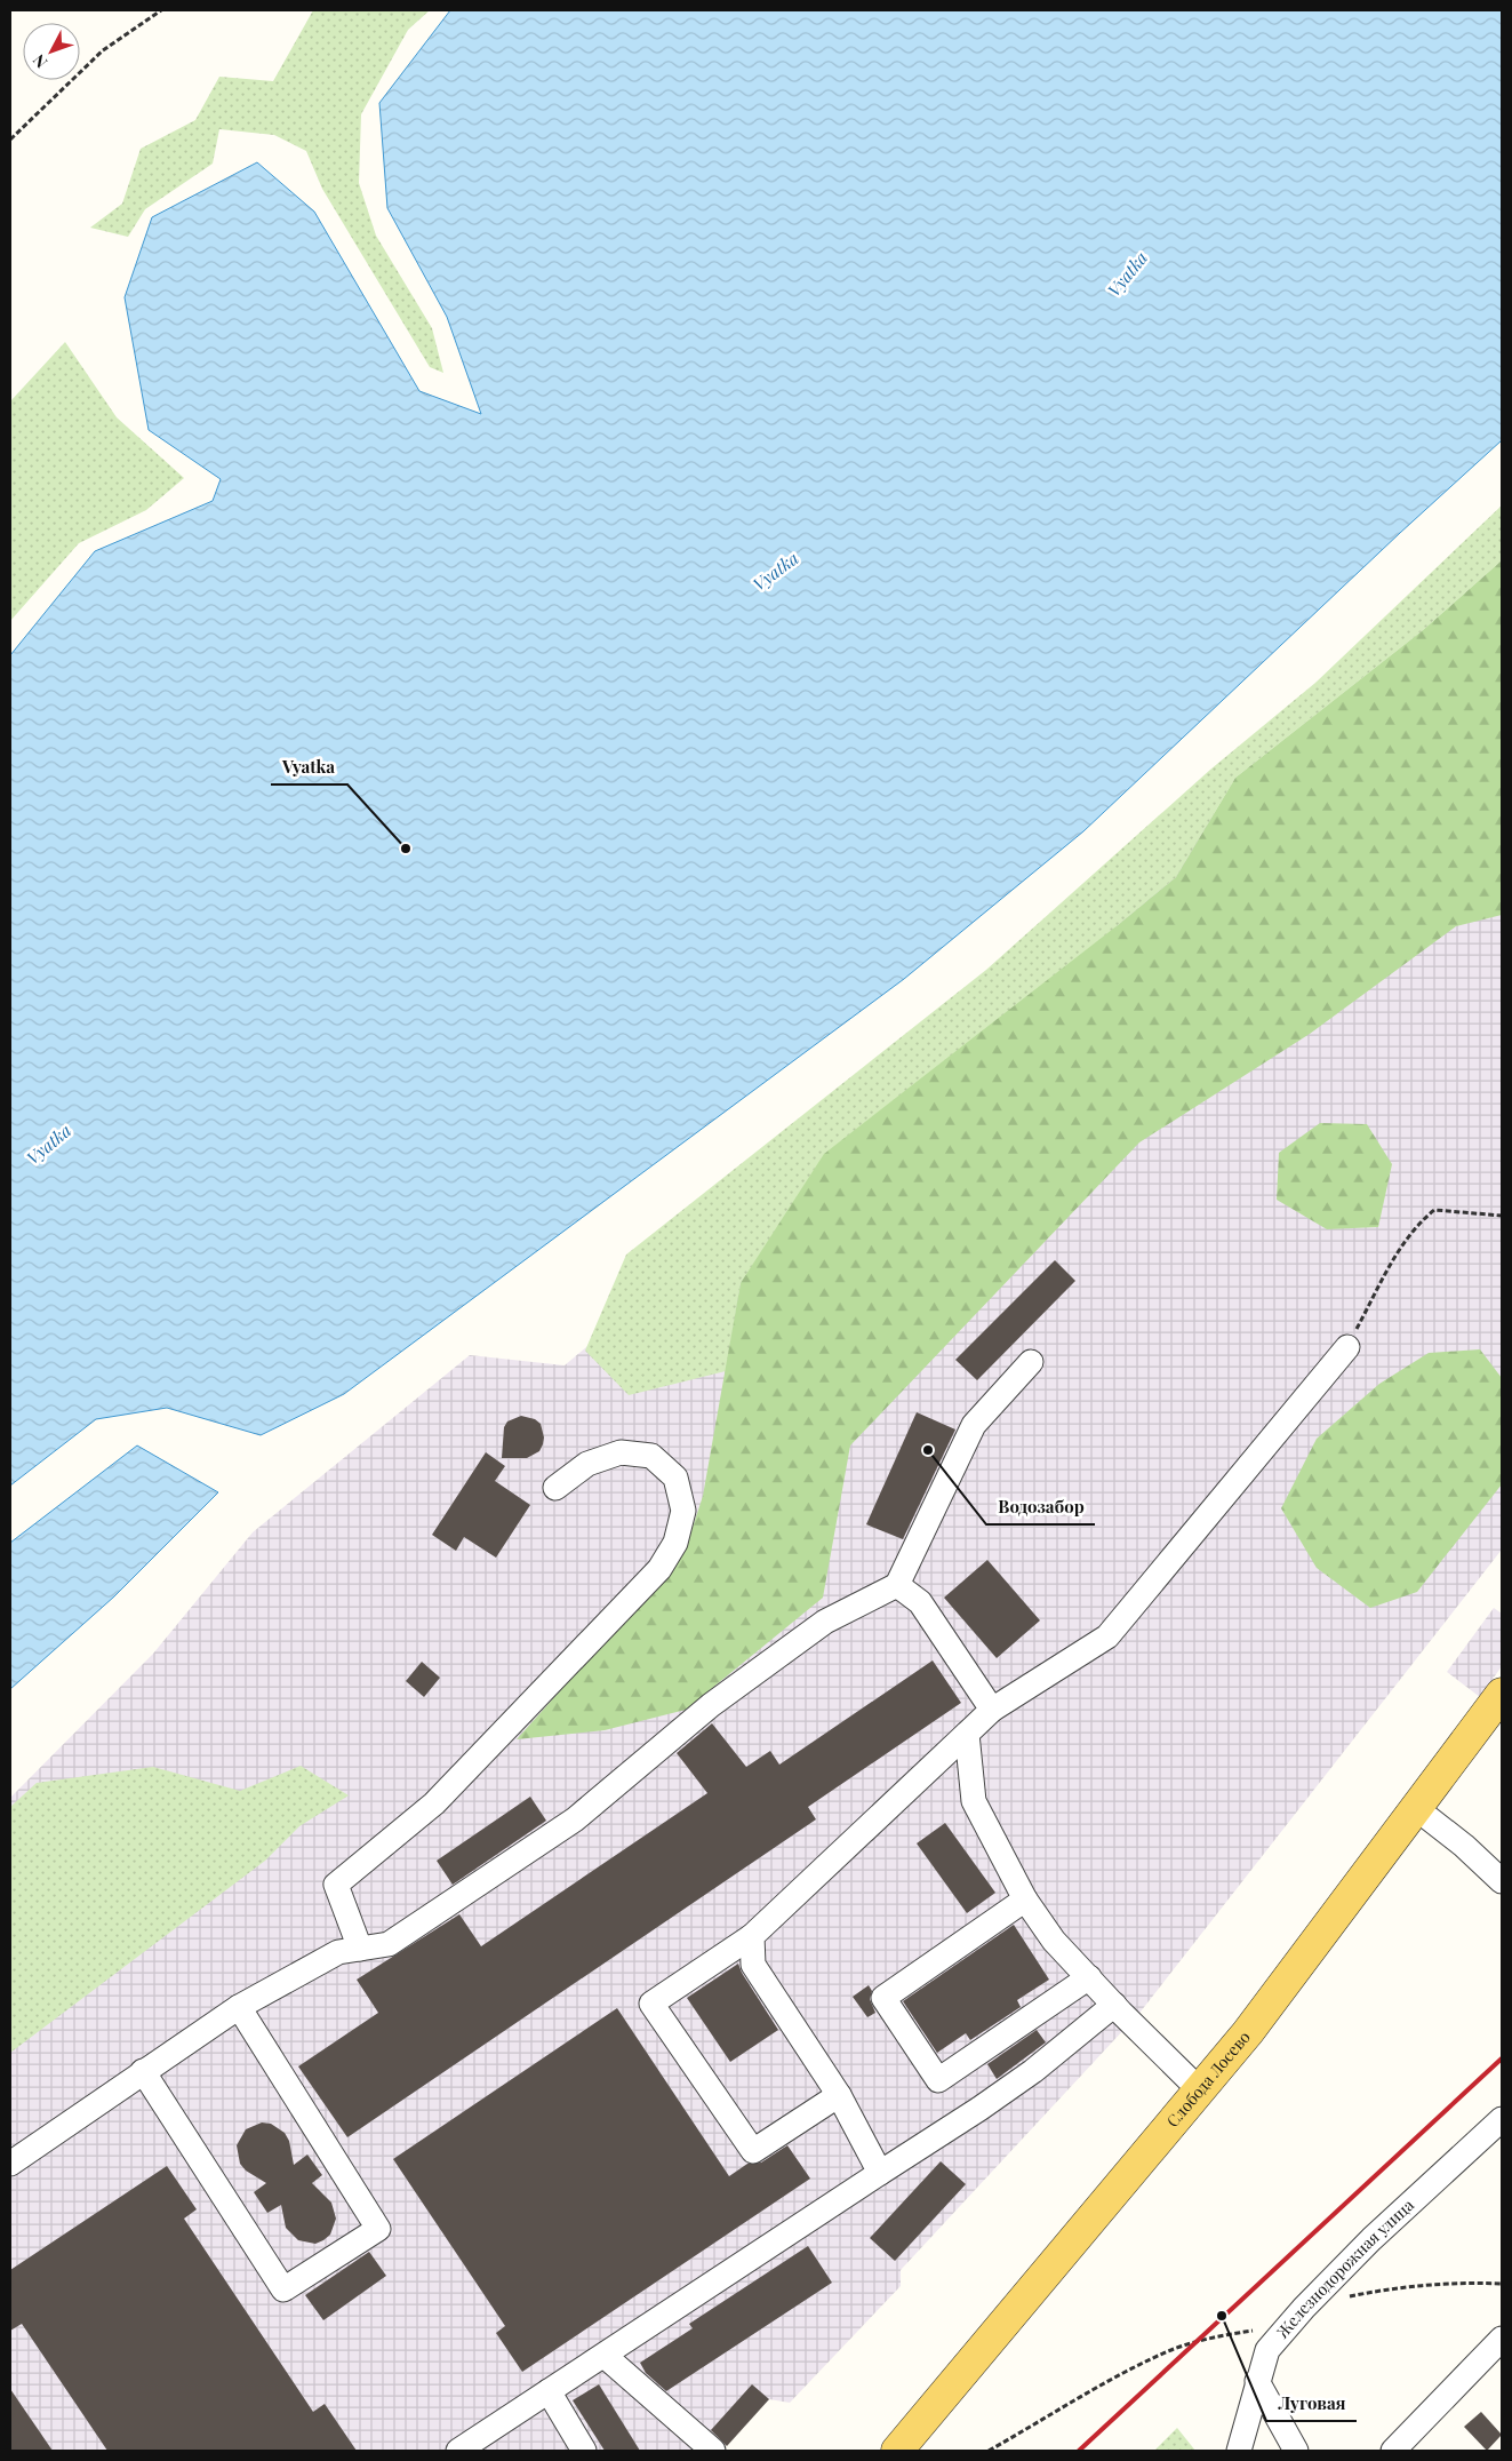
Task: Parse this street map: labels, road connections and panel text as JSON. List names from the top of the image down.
{
  "streets": {
    "main road": ["Слобода Лосево"],
    "street": ["Железнодорожная улица"]
  },
  "water": ["Vyatka"],
  "places": ["Vyatka", "Водозабор", "Луговая"],
  "north": "bottom left"
}
